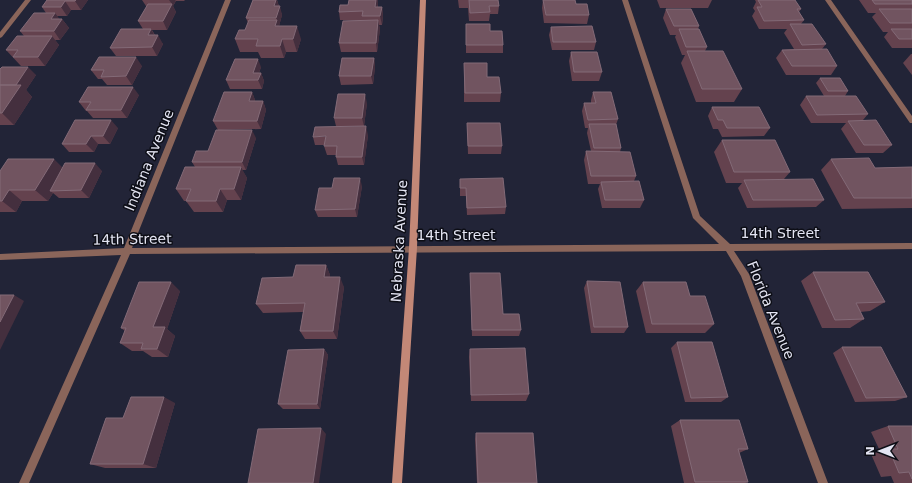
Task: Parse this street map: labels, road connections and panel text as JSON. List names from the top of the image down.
{
  "streets": {
    "main road": ["Nebraska Avenue"],
    "street": ["Indiana Avenue", "14th Street", "Florida Avenue"]
  },
  "crossings": [
    ["Indiana Avenue", "14th Street"],
    ["14th Street", "Nebraska Avenue"],
    ["14th Street", "Florida Avenue"]
  ],
  "north": "left"
}
